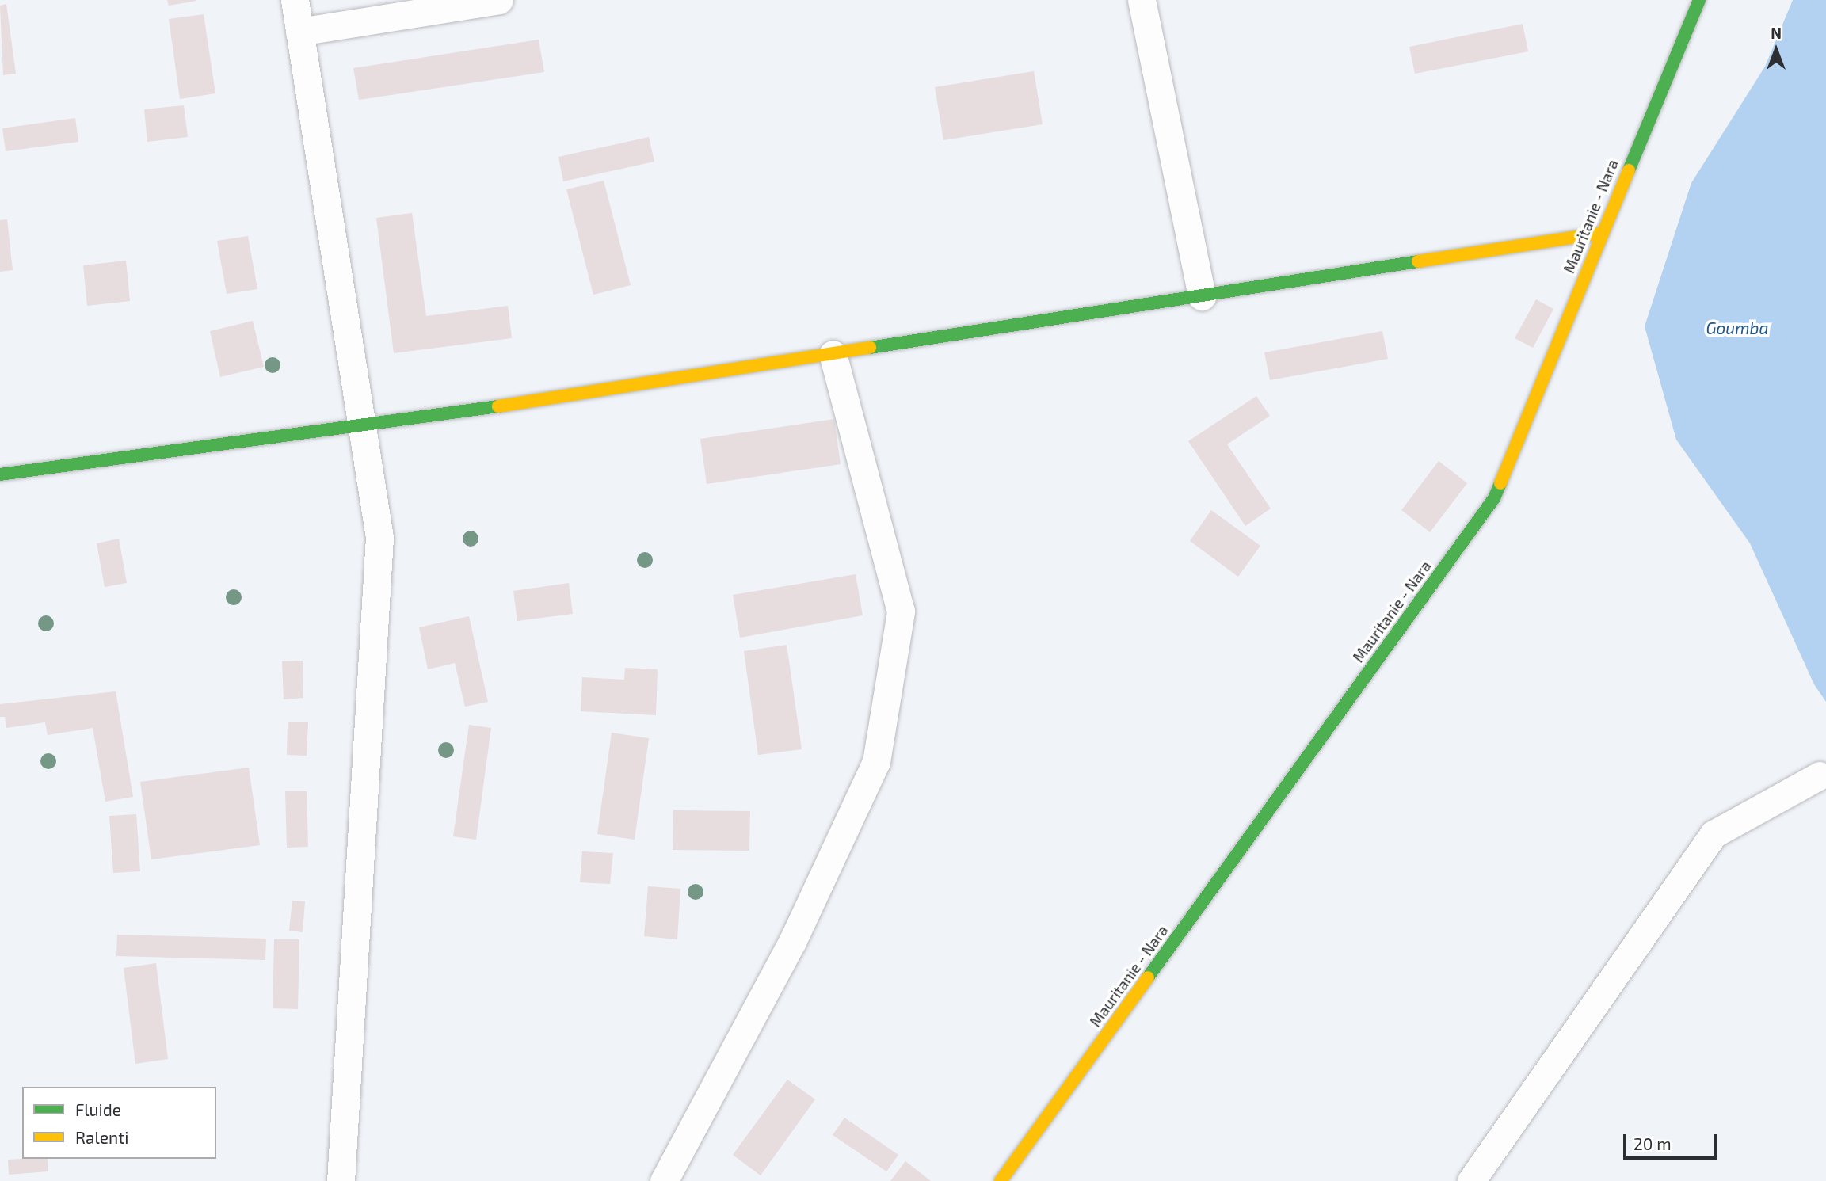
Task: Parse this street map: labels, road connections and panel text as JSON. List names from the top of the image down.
{
  "streets": {
    "street": ["Mauritanie - Nara"]
  },
  "water": ["Goumba"],
  "legend": ["Fluide", "Ralenti"],
  "scale_bar": "20 m",
  "north": "top"
}
